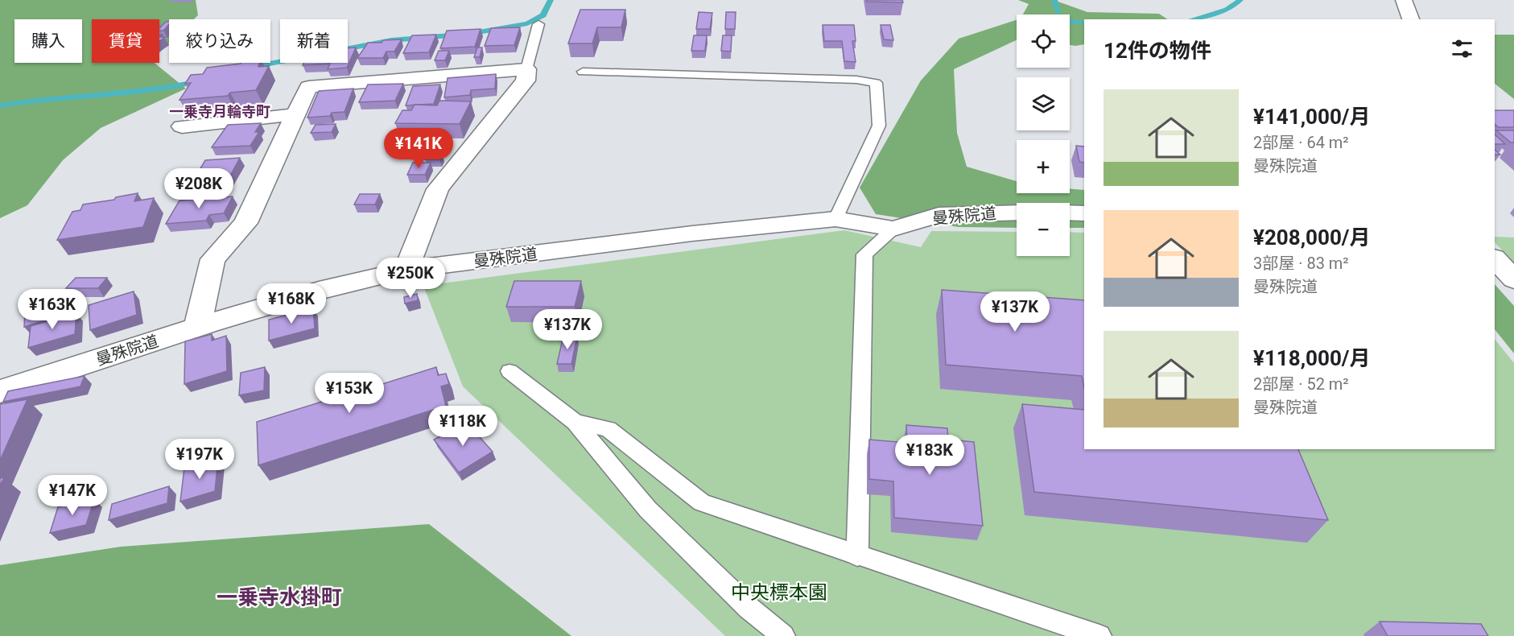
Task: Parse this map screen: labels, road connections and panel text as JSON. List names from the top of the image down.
{
  "streets": {
    "street": ["曼殊院道"]
  },
  "districts": ["一乗寺月輪寺町", "一乗寺水掛町"],
  "parks": ["中央標本園"],
  "page": {
    "map_buttons": ["+", "−"],
    "chip": [
      "購入",
      "賃貸",
      "絞り込み",
      "新着"
    ],
    "heading": "12件の物件",
    "list": [
      {
        "name": "¥141,000/月",
        "note": "2部屋 · 64 m² · 曼殊院道"
      },
      {
        "name": "¥208,000/月",
        "note": "3部屋 · 83 m² · 曼殊院道"
      },
      {
        "name": "¥118,000/月",
        "note": "2部屋 · 52 m² · 曼殊院道"
      }
    ],
    "price": [
      "¥141K",
      "¥208K",
      "¥250K",
      "¥168K",
      "¥163K",
      "¥137K",
      "¥137K",
      "¥153K",
      "¥118K",
      "¥183K",
      "¥197K",
      "¥147K"
    ]
  }
}
